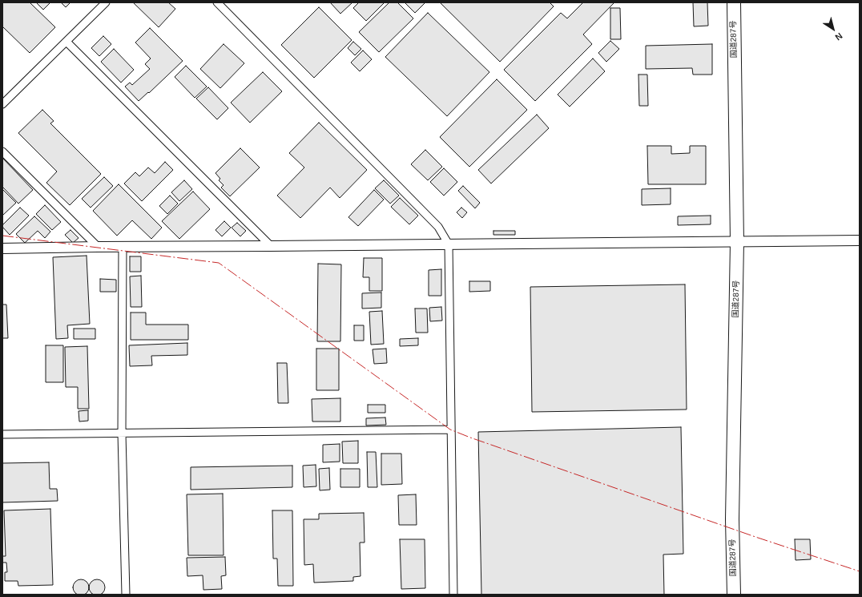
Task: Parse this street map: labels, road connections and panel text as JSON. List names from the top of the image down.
{
  "streets": {
    "highway": ["国道287号"]
  },
  "north": "bottom right"
}
